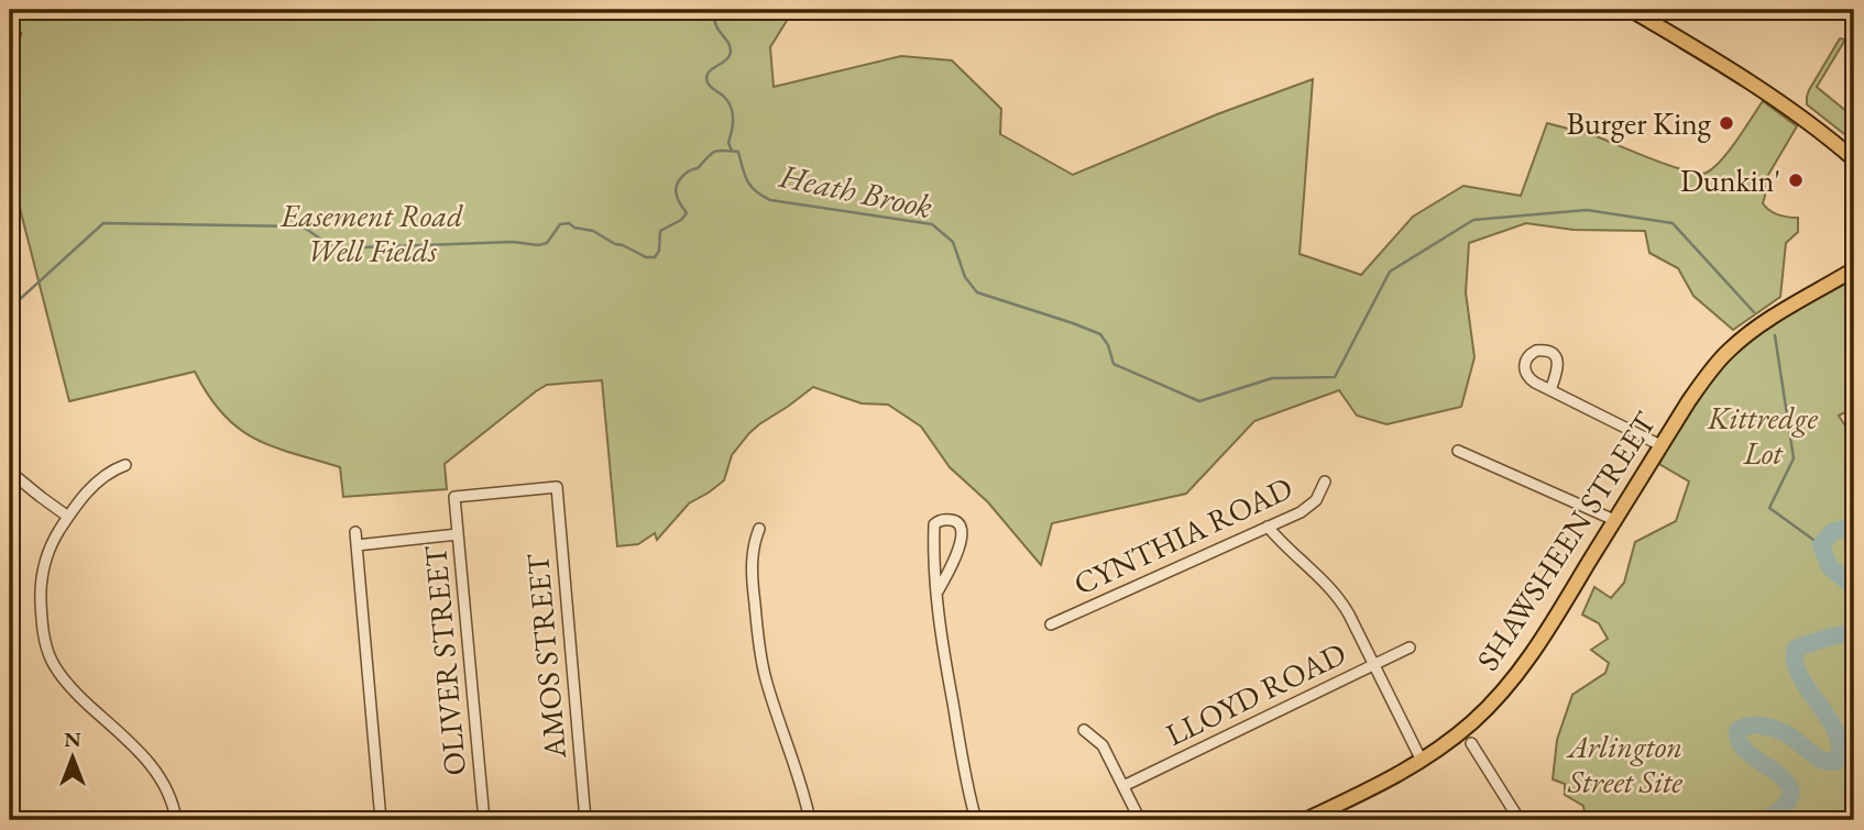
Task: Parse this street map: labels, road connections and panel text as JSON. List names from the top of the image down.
{
  "streets": {
    "main road": ["SHAWSHEEN STREET"],
    "street": [
      "CYNTHIA ROAD",
      "AMOS STREET",
      "OLIVER STREET",
      "LLOYD ROAD"
    ]
  },
  "crossings": [
    ["AMOS STREET", "OLIVER STREET"]
  ],
  "water": ["Heath Brook"],
  "parks": ["Easement Road Well Fields", "Kittredge Lot", "Arlington Street Site"],
  "places": ["Burger King", "Dunkin'"],
  "north": "top"
}
